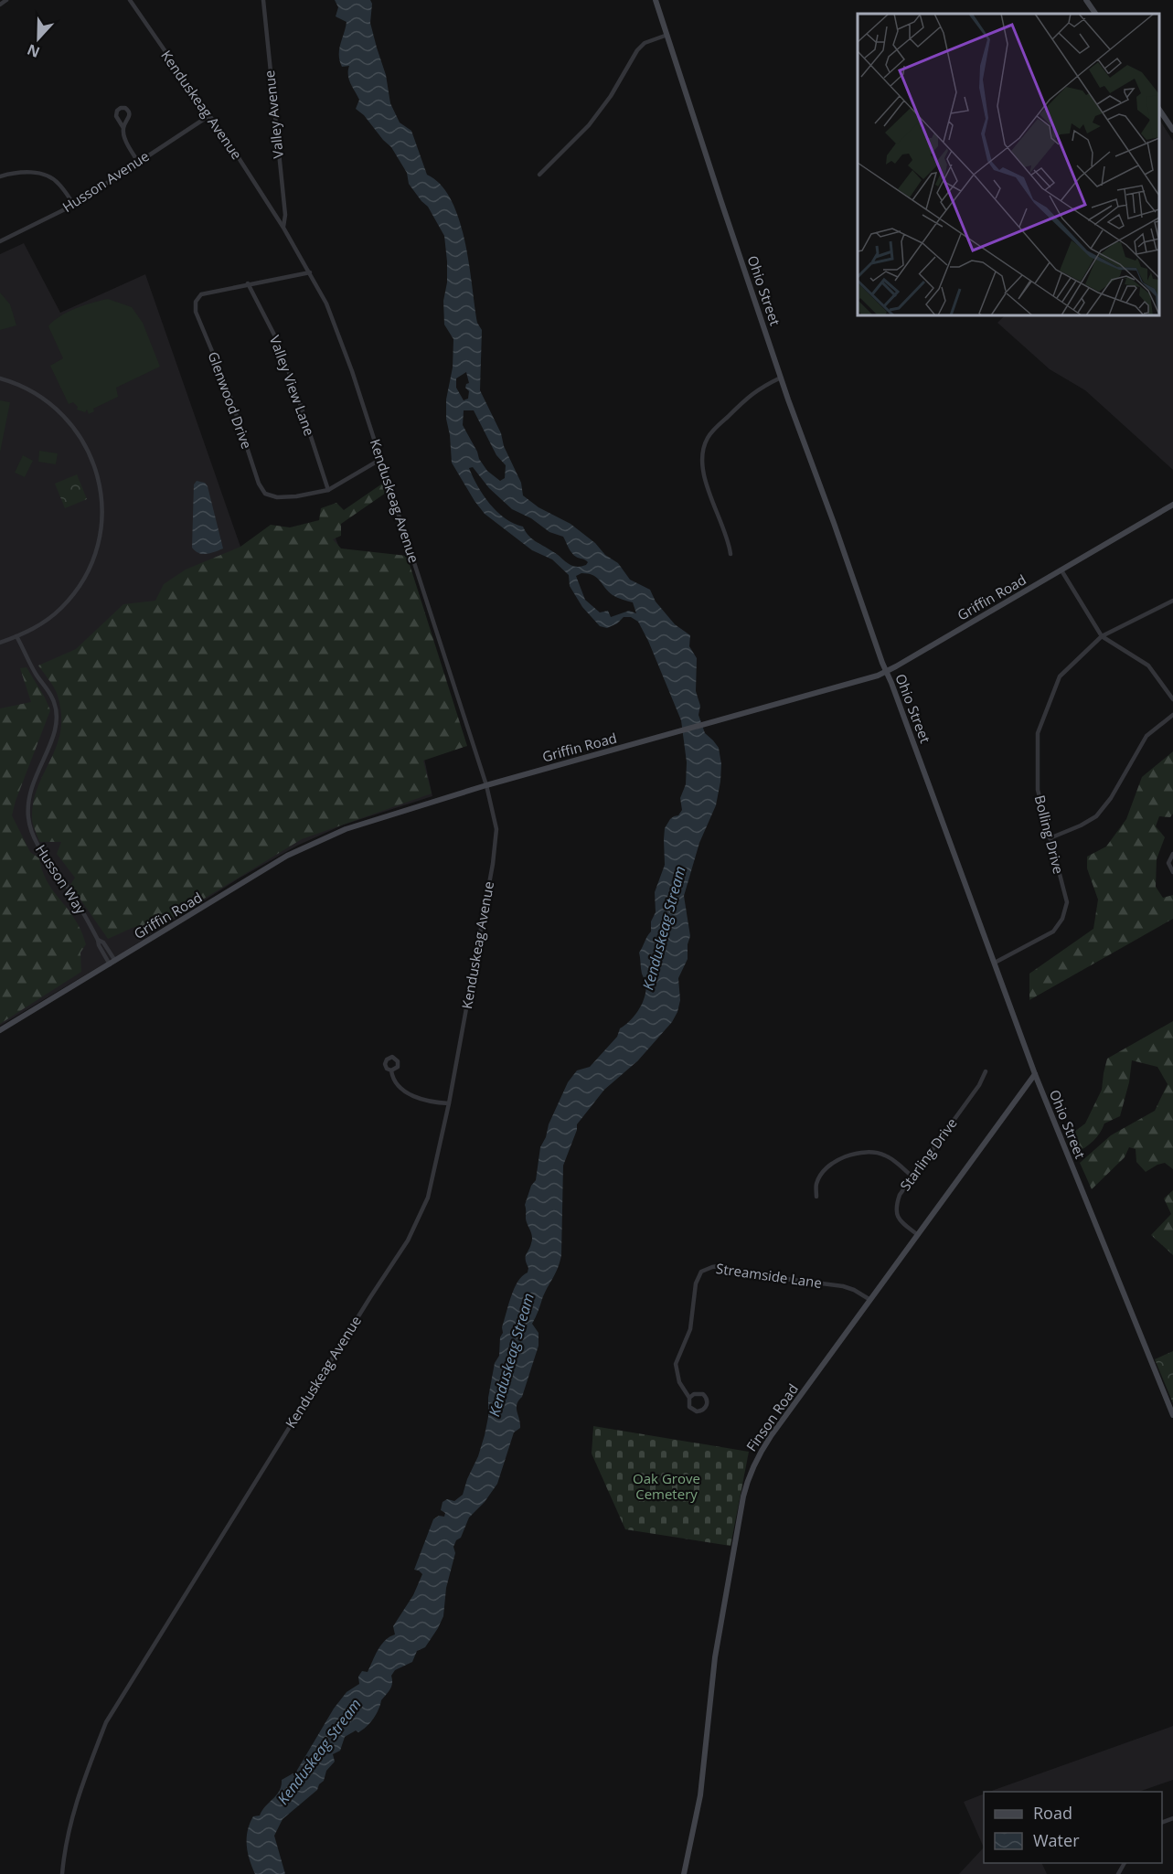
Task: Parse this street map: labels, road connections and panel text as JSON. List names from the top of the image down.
{
  "streets": {
    "street": [
      "Kenduskeag Avenue",
      "Valley Avenue",
      "Husson Avenue",
      "Ohio Street",
      "Valley View Lane",
      "Glenwood Drive",
      "Griffin Road",
      "Bolling Drive",
      "Husson Way",
      "Starling Drive",
      "Streamside Lane",
      "Finson Road"
    ]
  },
  "crossings": [
    ["Kenduskeag Avenue", "Valley Avenue"],
    ["Kenduskeag Avenue", "Husson Avenue"],
    ["Kenduskeag Avenue", "Glenwood Drive"],
    ["Kenduskeag Avenue", "Griffin Road"],
    ["Ohio Street", "Griffin Road"],
    ["Ohio Street", "Bolling Drive"],
    ["Ohio Street", "Finson Road"],
    ["Valley View Lane", "Glenwood Drive"],
    ["Griffin Road", "Husson Way"],
    ["Starling Drive", "Finson Road"],
    ["Streamside Lane", "Finson Road"]
  ],
  "water": ["Kenduskeag Stream"],
  "parks": ["Oak Grove Cemetery"],
  "legend": ["Road", "Water"],
  "north": "bottom"
}
